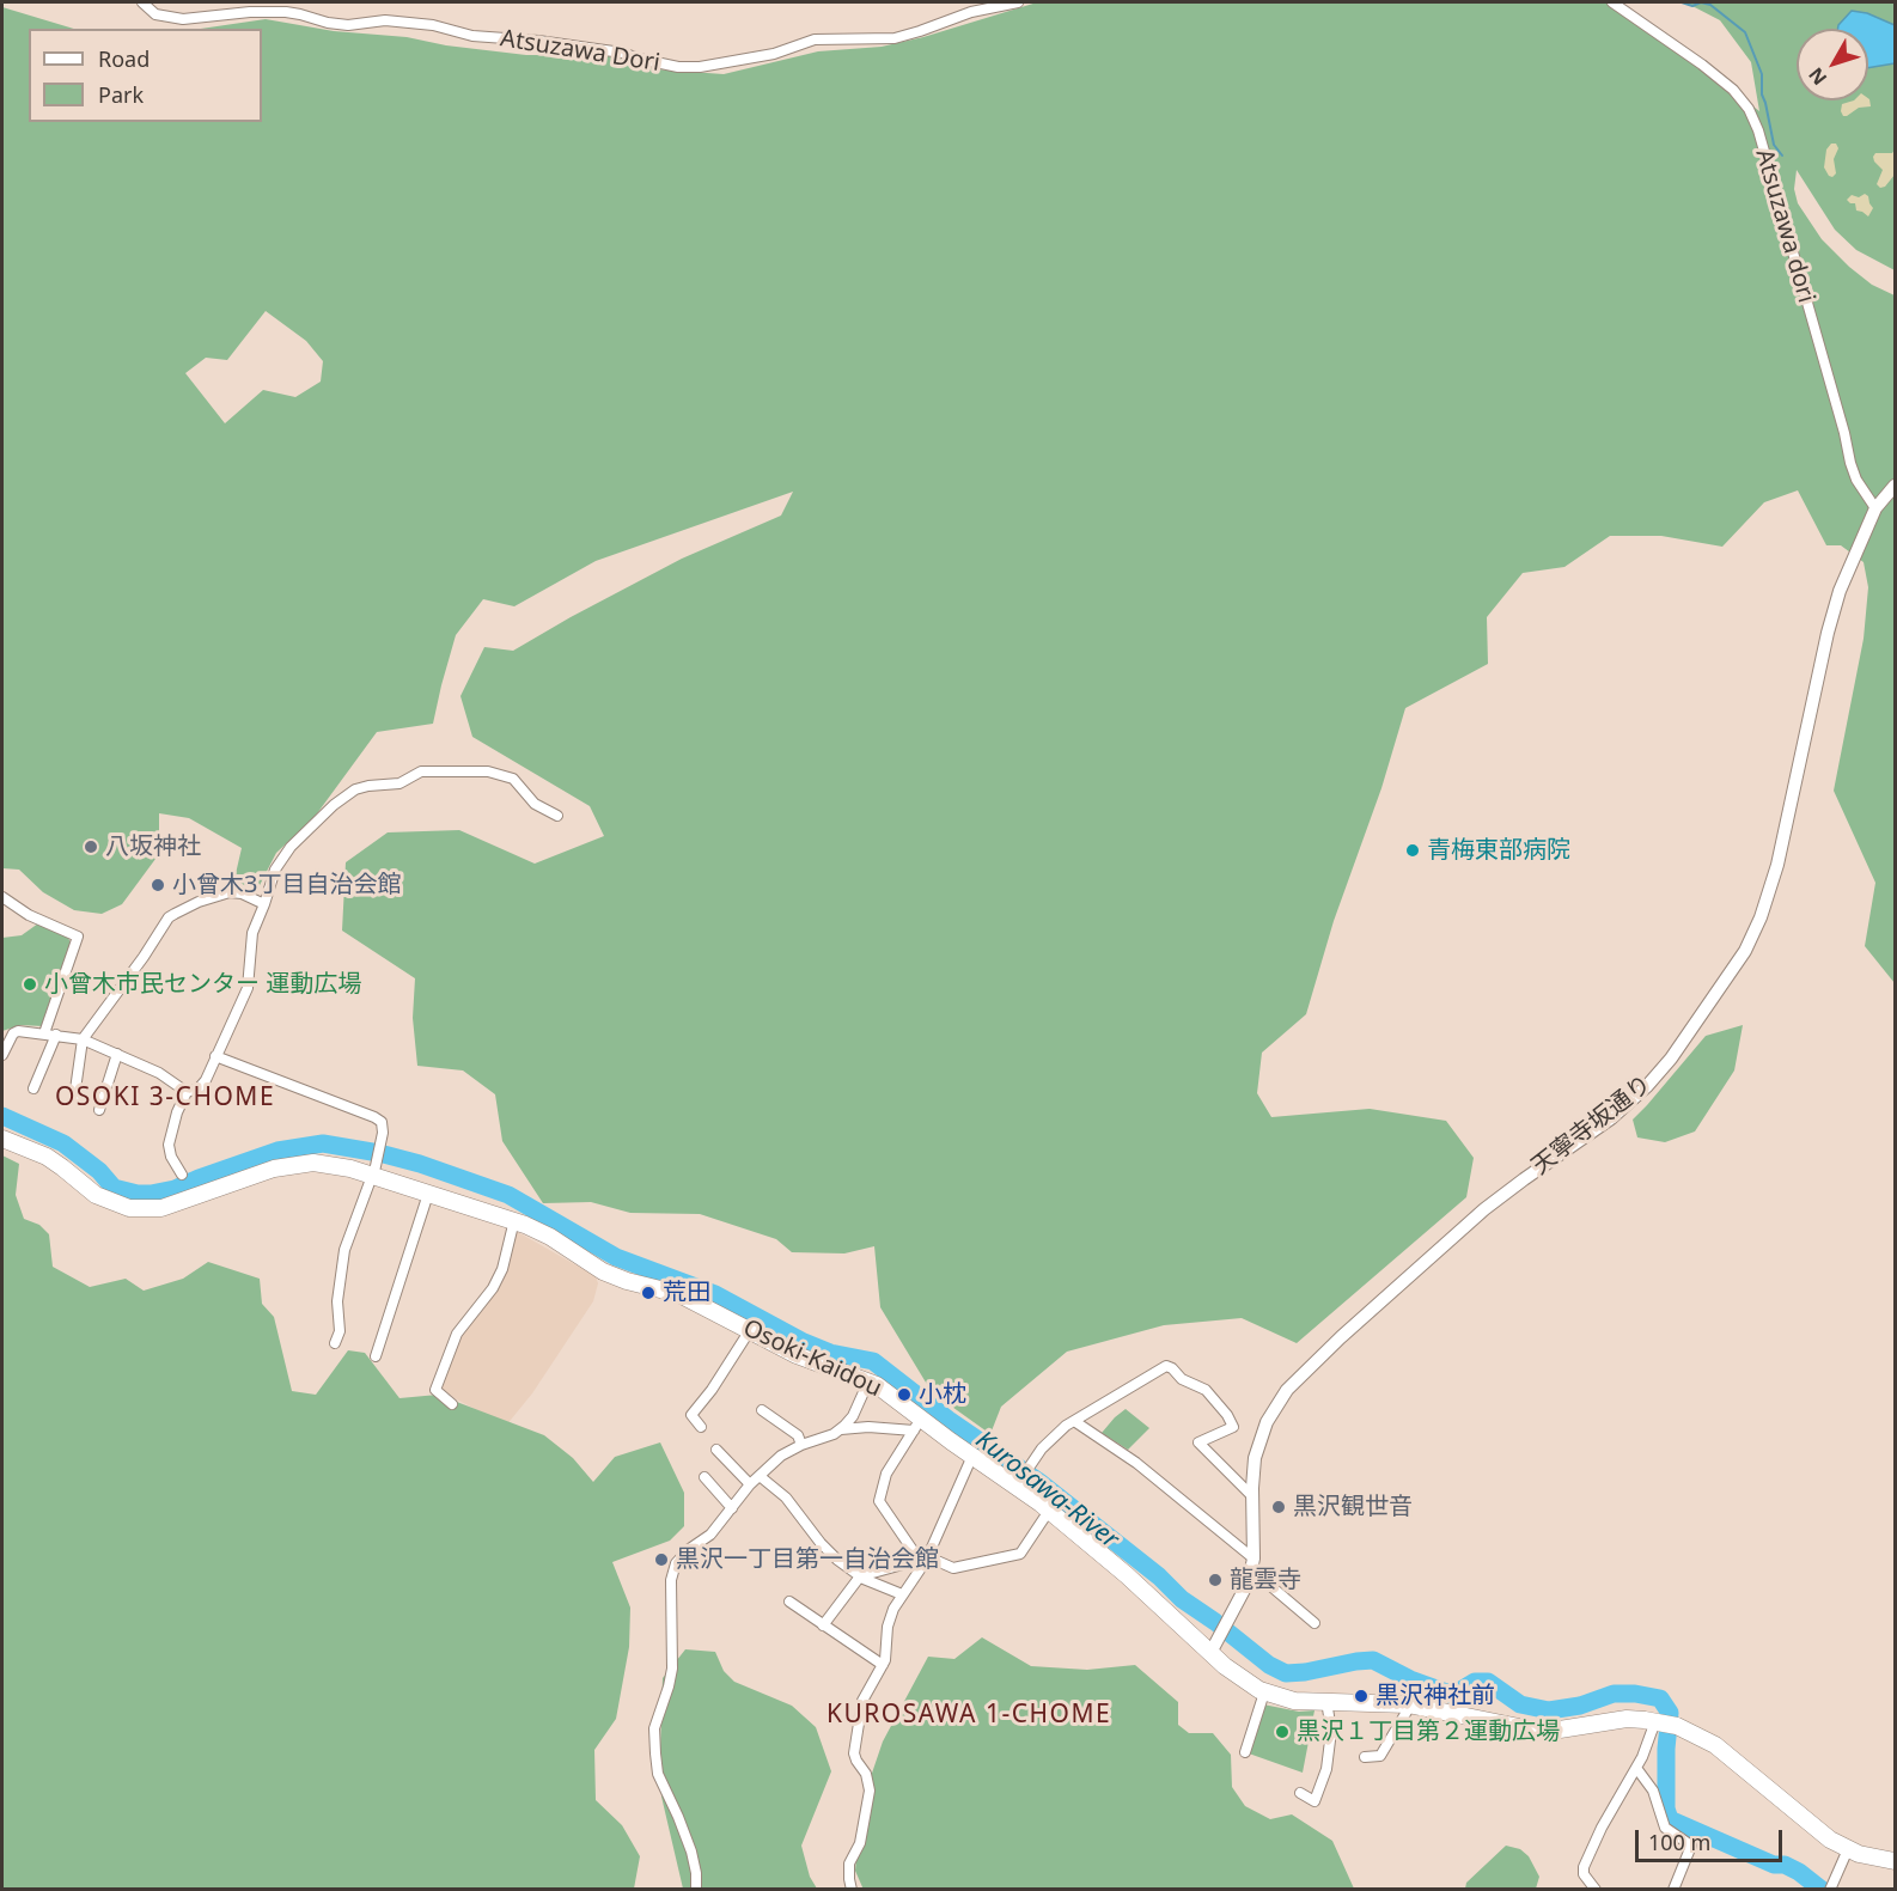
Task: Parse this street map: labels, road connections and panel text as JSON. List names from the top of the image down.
{
  "streets": {
    "main road": ["Osoki-Kaidou"],
    "street": ["Atsuzawa Dori", "Atsuzawa dori", "天寧寺坂通り"]
  },
  "crossings": [
    ["Atsuzawa dori", "天寧寺坂通り"],
    ["天寧寺坂通り", "Osoki-Kaidou"]
  ],
  "districts": ["OSOKI 3-CHOME", "KUROSAWA 1-CHOME"],
  "water": ["Kurosawa-River"],
  "places": [
    "八坂神社",
    "青梅東部病院",
    "小曾木3丁目自治会館",
    "小曾木市民センター 運動広場",
    "荒田",
    "小枕",
    "黒沢観世音",
    "黒沢一丁目第一自治会館",
    "龍雲寺",
    "黒沢神社前",
    "黒沢１丁目第２運動広場"
  ],
  "legend": ["Road", "Park"],
  "scale_bar": "100 m",
  "north": "bottom left"
}
